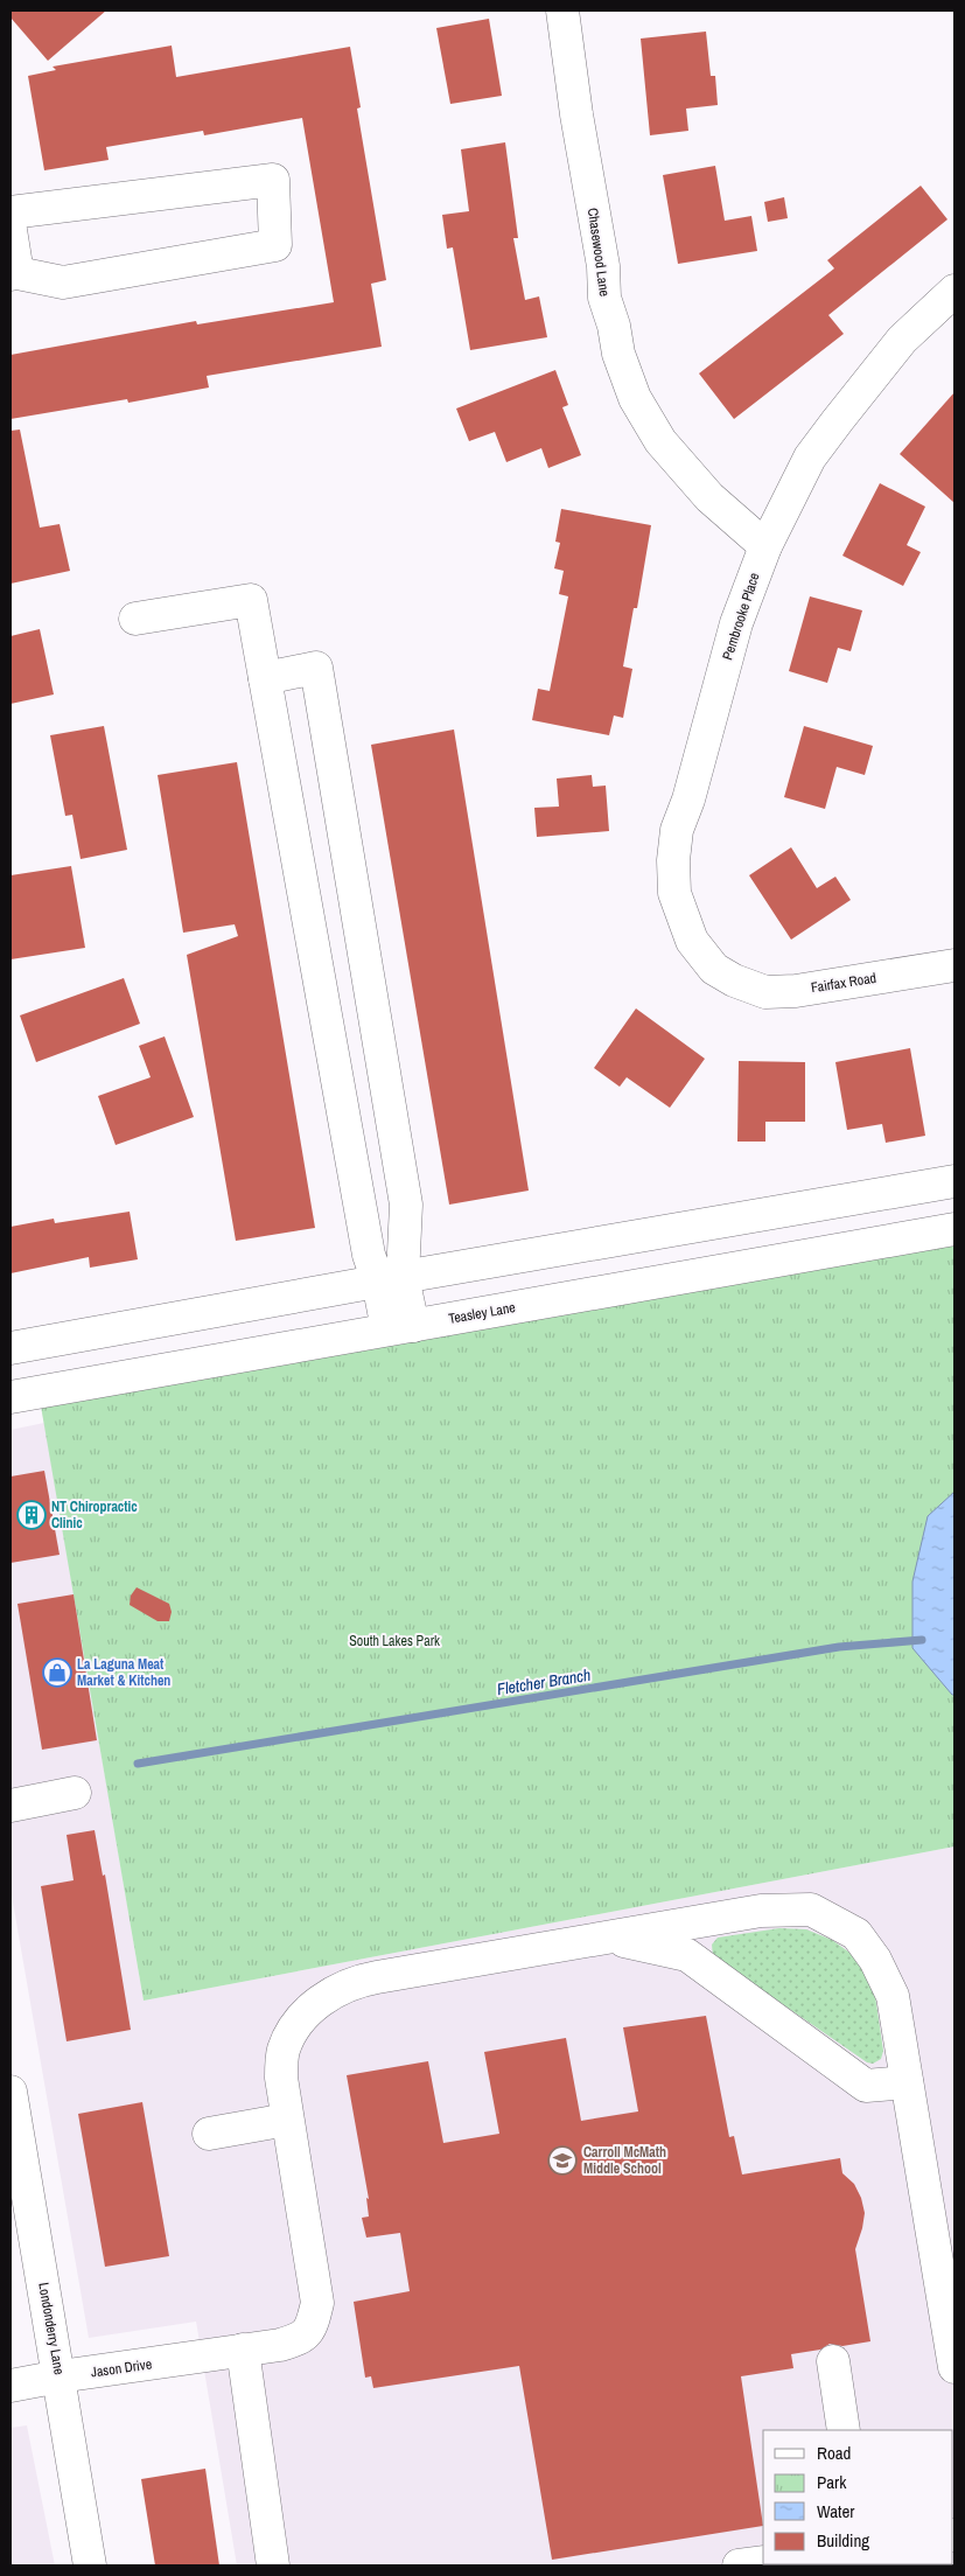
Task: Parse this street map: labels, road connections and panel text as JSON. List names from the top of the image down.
{
  "streets": {
    "street": [
      "Chasewood Lane",
      "Pembrooke Place",
      "Fairfax Road",
      "Teasley Lane",
      "Londonderry Lane",
      "Jason Drive"
    ]
  },
  "crossings": [
    ["Chasewood Lane", "Pembrooke Place"],
    ["Pembrooke Place", "Fairfax Road"],
    ["Londonderry Lane", "Jason Drive"]
  ],
  "water": ["Fletcher Branch"],
  "parks": ["South Lakes Park"],
  "places": {
    "building": ["NT Chiropractic Clinic"],
    "shop": ["La Laguna Meat Market & Kitchen"],
    "school or university": ["Carroll McMath Middle School"]
  },
  "legend": [
    "Road",
    "Park",
    "Water",
    "Building"
  ]
}
